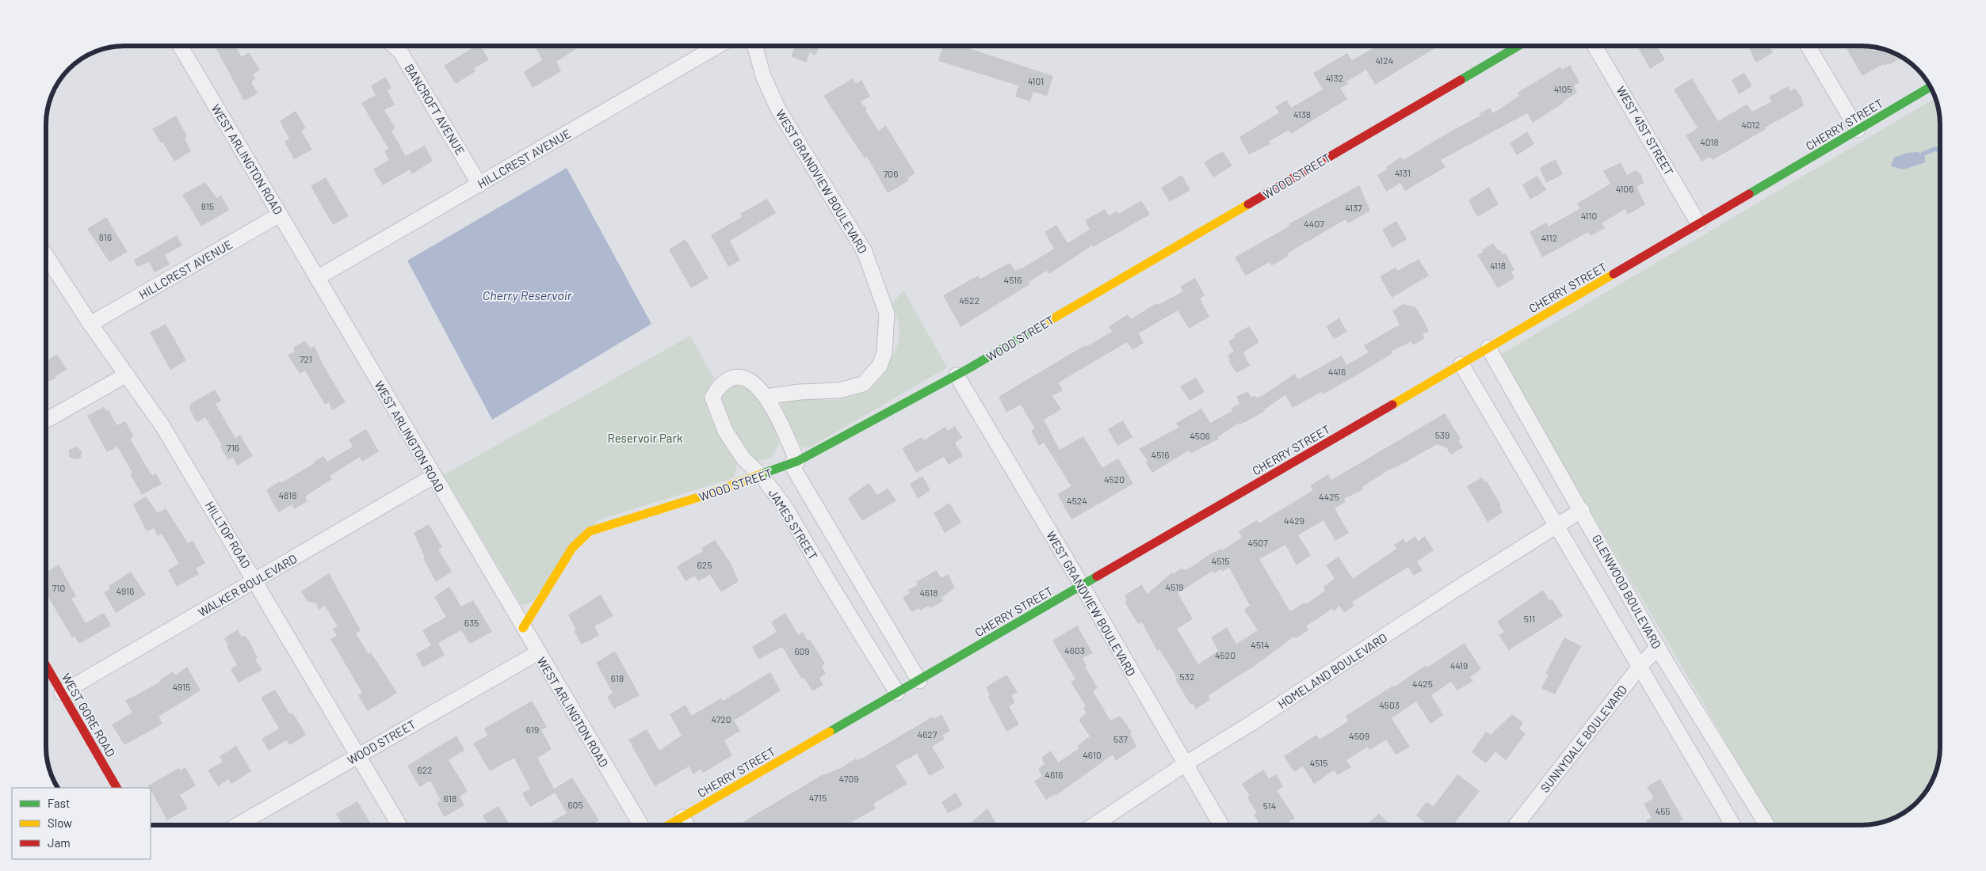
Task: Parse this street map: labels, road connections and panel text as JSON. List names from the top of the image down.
{
  "streets": {
    "street": [
      "BANCROFT AVENUE",
      "CHERRY STREET",
      "WEST 41ST STREET",
      "HILLCREST AVENUE",
      "WEST ARLINGTON ROAD",
      "WOOD STREET",
      "WEST GRANDVIEW BOULEVARD",
      "JAMES STREET",
      "HILLTOP ROAD",
      "WALKER BOULEVARD",
      "GLENWOOD BOULEVARD",
      "HOMELAND BOULEVARD",
      "WEST GORE ROAD",
      "SUNNYDALE BOULEVARD"
    ]
  },
  "crossings": [
    ["BANCROFT AVENUE", "HILLCREST AVENUE"],
    ["CHERRY STREET", "WEST 41ST STREET"],
    ["CHERRY STREET", "WEST GRANDVIEW BOULEVARD"],
    ["CHERRY STREET", "JAMES STREET"],
    ["CHERRY STREET", "GLENWOOD BOULEVARD"],
    ["HILLCREST AVENUE", "WEST ARLINGTON ROAD"],
    ["HILLCREST AVENUE", "HILLTOP ROAD"],
    ["WEST ARLINGTON ROAD", "WOOD STREET"],
    ["WEST ARLINGTON ROAD", "WALKER BOULEVARD"],
    ["WOOD STREET", "WEST GRANDVIEW BOULEVARD"],
    ["WOOD STREET", "JAMES STREET"],
    ["WOOD STREET", "HILLTOP ROAD"],
    ["WEST GRANDVIEW BOULEVARD", "JAMES STREET"],
    ["WEST GRANDVIEW BOULEVARD", "HOMELAND BOULEVARD"],
    ["HILLTOP ROAD", "WALKER BOULEVARD"],
    ["WALKER BOULEVARD", "WEST GORE ROAD"],
    ["GLENWOOD BOULEVARD", "HOMELAND BOULEVARD"],
    ["GLENWOOD BOULEVARD", "SUNNYDALE BOULEVARD"]
  ],
  "water": ["Cherry Reservoir"],
  "parks": ["Reservoir Park"],
  "house_numbers": [
    "4124",
    "4132",
    "4101",
    "4105",
    "4138",
    "4012",
    "4018",
    "4131",
    "706",
    "4106",
    "815",
    "4137",
    "4110",
    "4407",
    "816",
    "4112",
    "4118",
    "4516",
    "4522",
    "721",
    "4416",
    "539",
    "4506",
    "716",
    "4516",
    "4520",
    "4818",
    "4425",
    "4524",
    "4429",
    "4507",
    "4515",
    "625",
    "4519",
    "710",
    "4916",
    "4618",
    "511",
    "635",
    "4514",
    "4603",
    "609",
    "4520",
    "4419",
    "532",
    "618",
    "4425",
    "4915",
    "4503",
    "4720",
    "619",
    "4627",
    "4509",
    "537",
    "4610",
    "4515",
    "622",
    "4616",
    "4709",
    "4715",
    "618",
    "605",
    "514",
    "455"
  ],
  "legend": ["Fast", "Slow", "Jam"]
}
